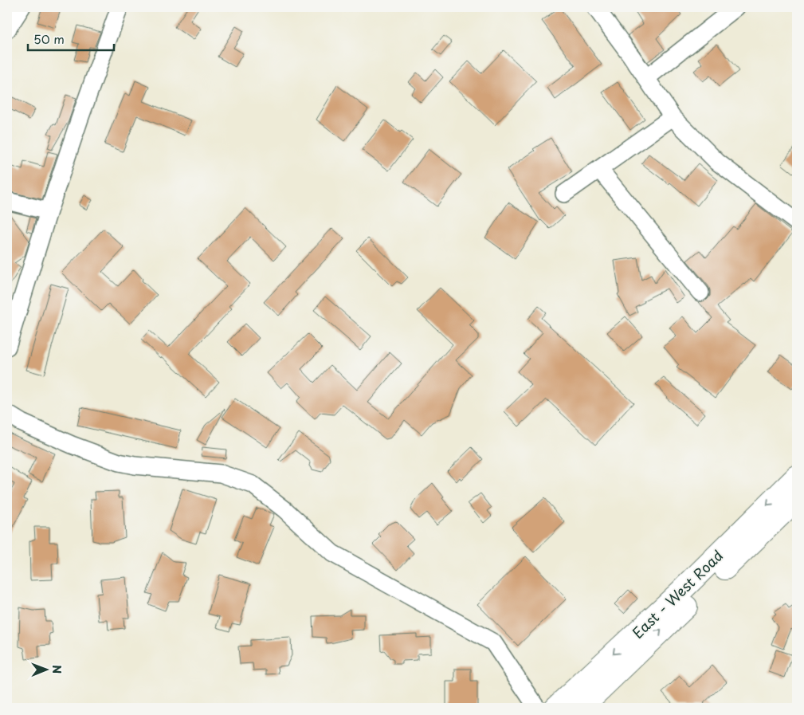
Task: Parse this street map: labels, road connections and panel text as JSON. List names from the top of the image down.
{
  "streets": {
    "main road": ["East - West Road"]
  },
  "scale_bar": "50 m",
  "north": "right"
}
